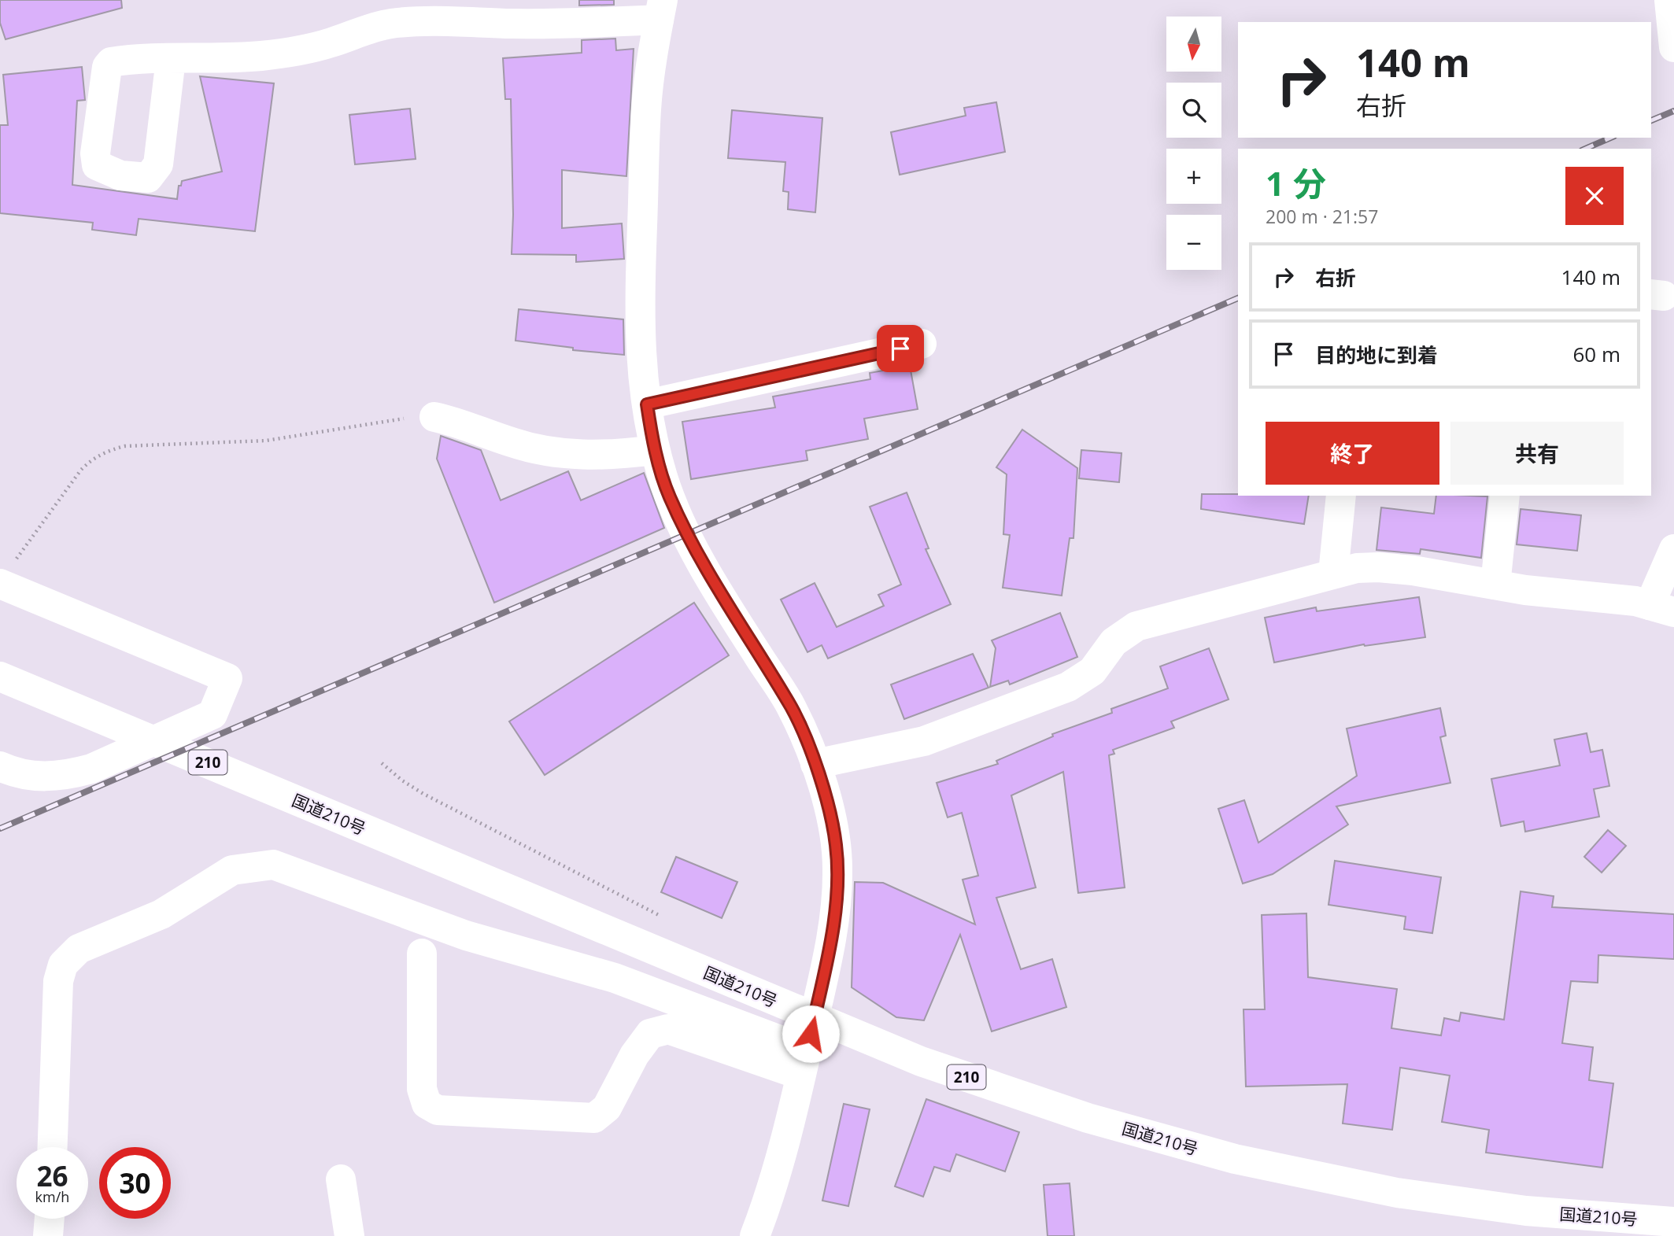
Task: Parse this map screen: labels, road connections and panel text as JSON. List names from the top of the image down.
{
  "streets": {
    "main road": ["210", "国道210号"]
  },
  "north": "bottom",
  "page": {
    "map_buttons": ["+", "−"],
    "turn": ["140 m", "右折"],
    "heading": ["1 分", "200 m · 21:57"],
    "list": [
      {
        "name": "右折",
        "value": "140 m"
      },
      {
        "name": "目的地に到着",
        "value": "60 m"
      }
    ],
    "buttons": ["終了", "共有"],
    "speed": "26 km/h",
    "limit": "30"
  }
}
